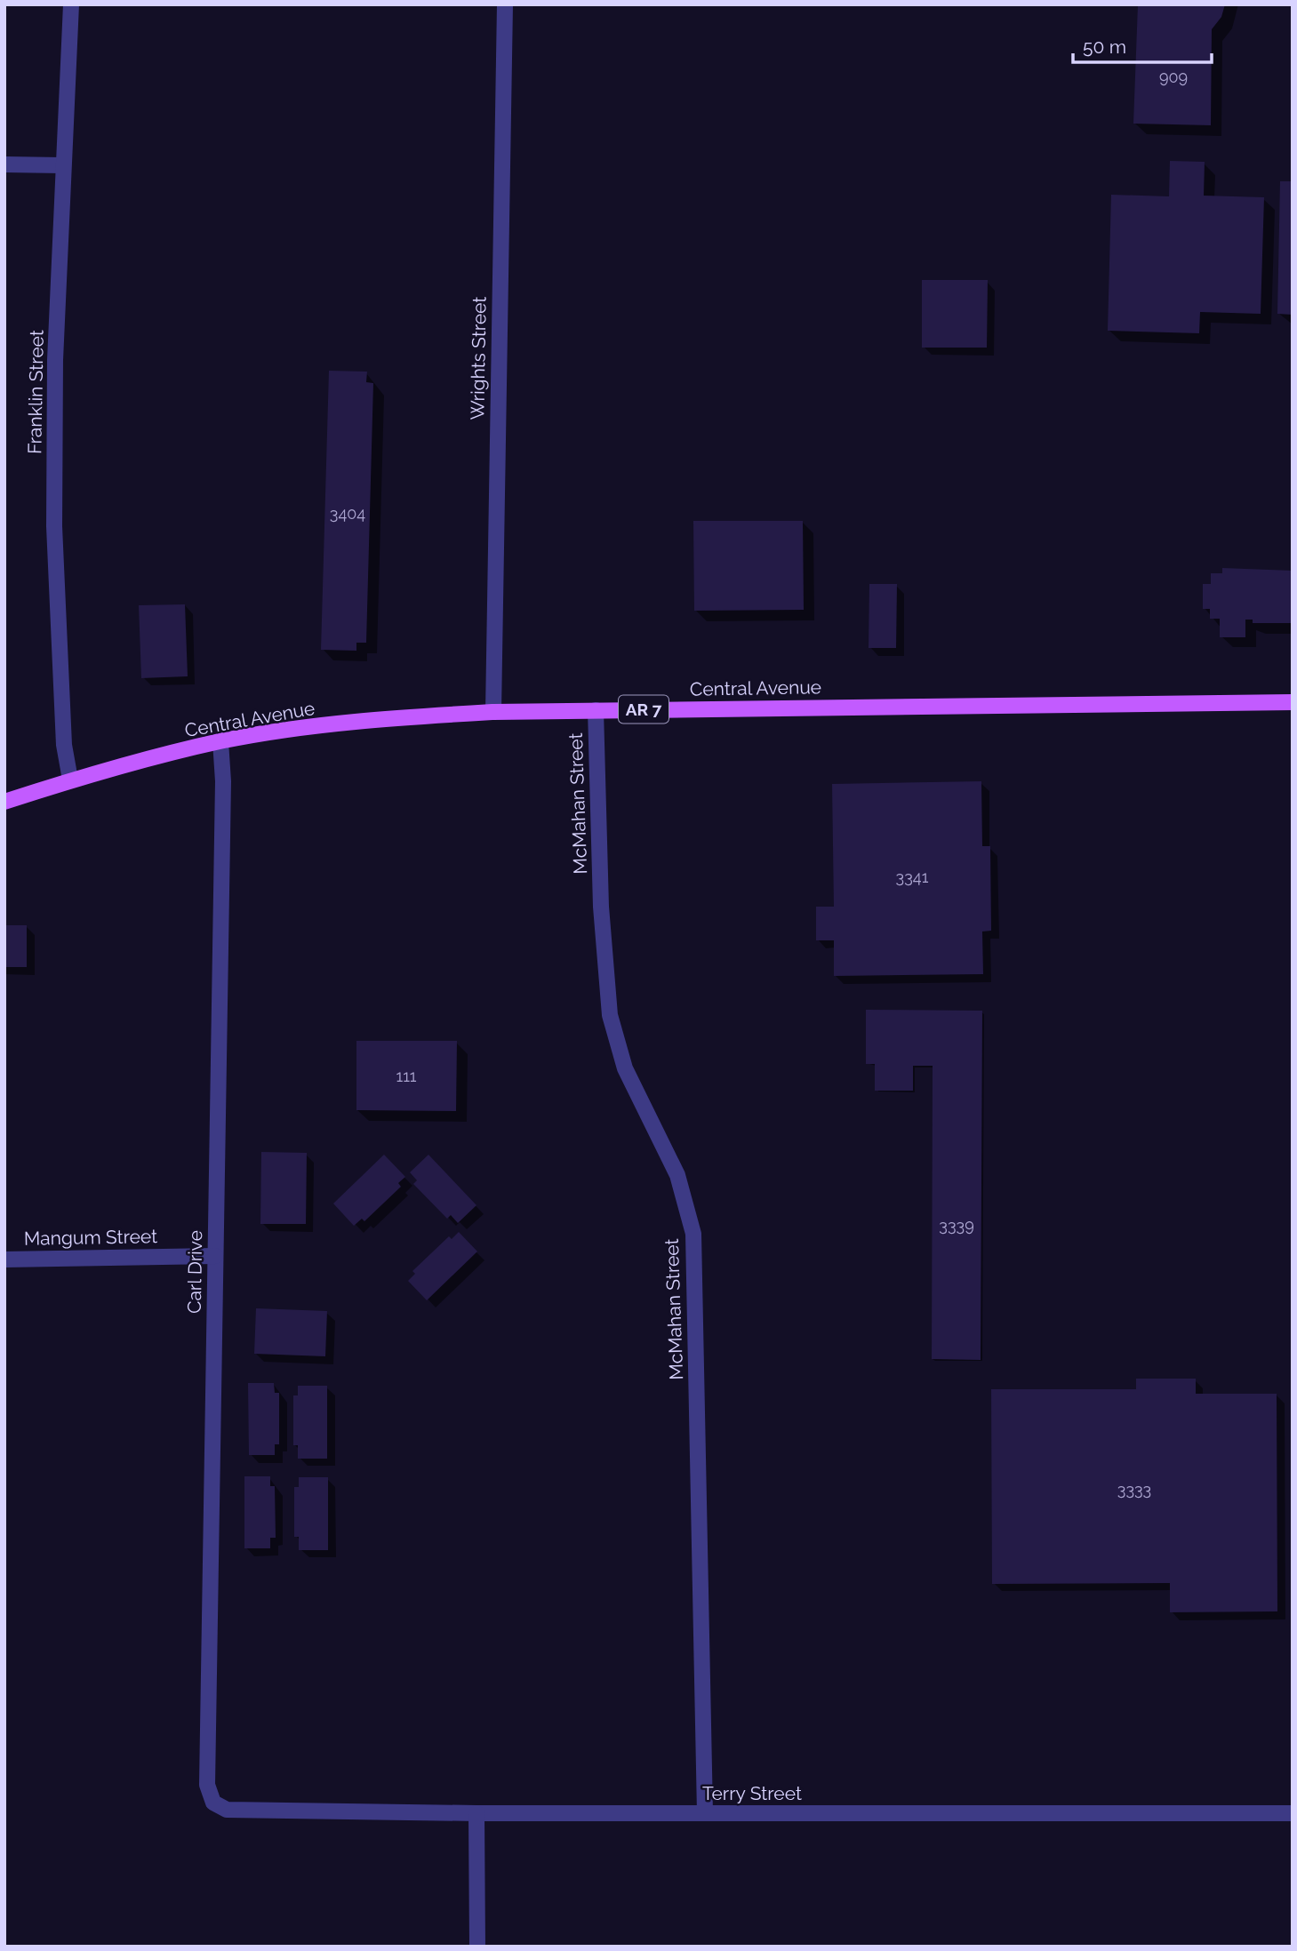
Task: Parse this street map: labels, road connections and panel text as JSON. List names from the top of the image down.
{
  "streets": {
    "main road": ["Central Avenue", "AR 7"],
    "street": [
      "Wrights Street",
      "Franklin Street",
      "McMahan Street",
      "Mangum Street",
      "Carl Drive",
      "Terry Street"
    ]
  },
  "crossings": [
    ["Wrights Street", "Central Avenue"],
    ["Franklin Street", "Central Avenue"],
    ["Central Avenue", "McMahan Street"],
    ["Central Avenue", "Carl Drive"],
    ["McMahan Street", "Terry Street"],
    ["Mangum Street", "Carl Drive"],
    ["Carl Drive", "Terry Street"]
  ],
  "house_numbers": [
    "909",
    "3404",
    "3341",
    "111",
    "3339",
    "3333"
  ],
  "scale_bar": "50 m"
}
